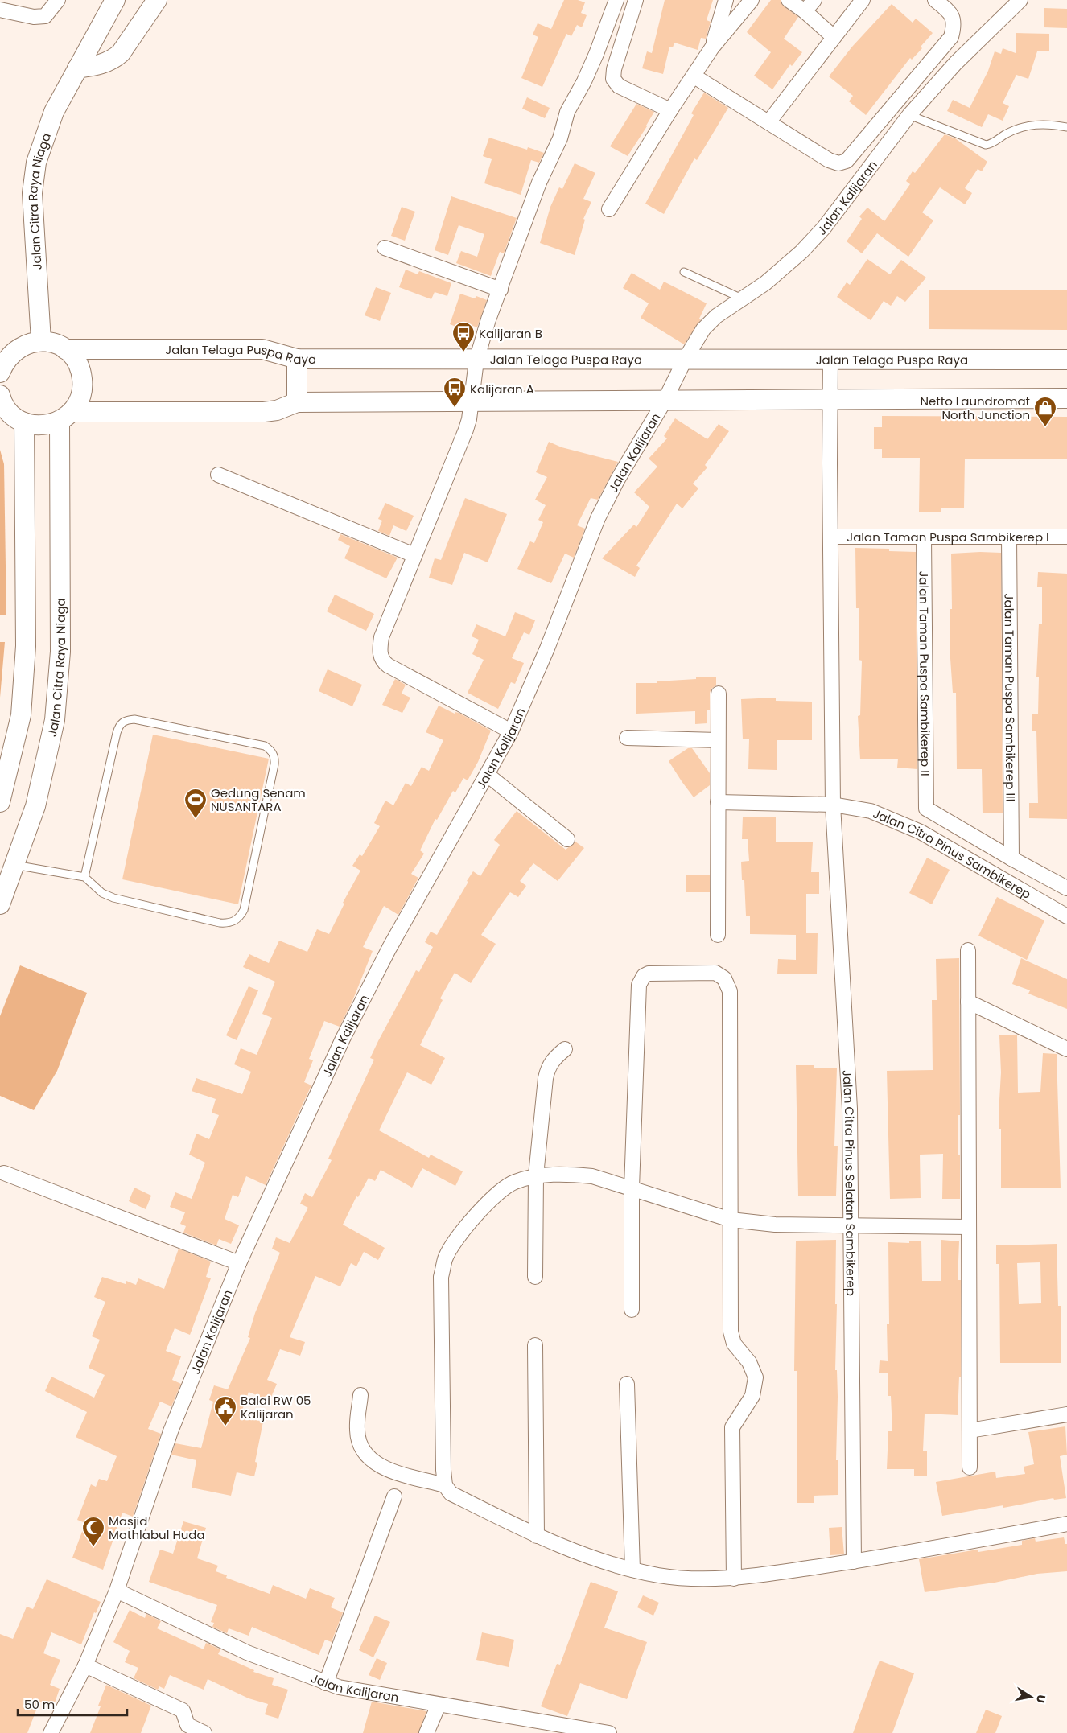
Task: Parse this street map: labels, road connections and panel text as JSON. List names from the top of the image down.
{
  "streets": {
    "main road": ["Jalan Citra Raya Niaga", "Jalan Telaga Puspa Raya"],
    "street": [
      "Jalan Kalijaran",
      "Jalan Taman Puspa Sambikerep I",
      "Jalan Taman Puspa Sambikerep II",
      "Jalan Taman Puspa Sambikerep III",
      "Jalan Citra Pinus Sambikerep",
      "Jalan Citra Pinus Selatan Sambikerep"
    ]
  },
  "crossings": [
    ["Jalan Kalijaran", "Jalan Telaga Puspa Raya"],
    ["Jalan Telaga Puspa Raya", "Jalan Citra Pinus Selatan Sambikerep"],
    ["Jalan Taman Puspa Sambikerep I", "Jalan Taman Puspa Sambikerep II"],
    ["Jalan Taman Puspa Sambikerep I", "Jalan Taman Puspa Sambikerep III"],
    ["Jalan Taman Puspa Sambikerep I", "Jalan Citra Pinus Selatan Sambikerep"],
    ["Jalan Taman Puspa Sambikerep II", "Jalan Taman Puspa Sambikerep III"],
    ["Jalan Citra Pinus Sambikerep", "Jalan Citra Pinus Selatan Sambikerep"]
  ],
  "places": {
    "bus stop": ["Kalijaran B", "Kalijaran A"],
    "shop": ["Netto Laundromat North Junction"],
    "sports": ["Gedung Senam NUSANTARA"],
    "public building": ["Balai RW 05 Kalijaran"],
    "mosque": ["Masjid Mathlabul Huda"]
  },
  "scale_bar": "50 m",
  "north": "right"
}
